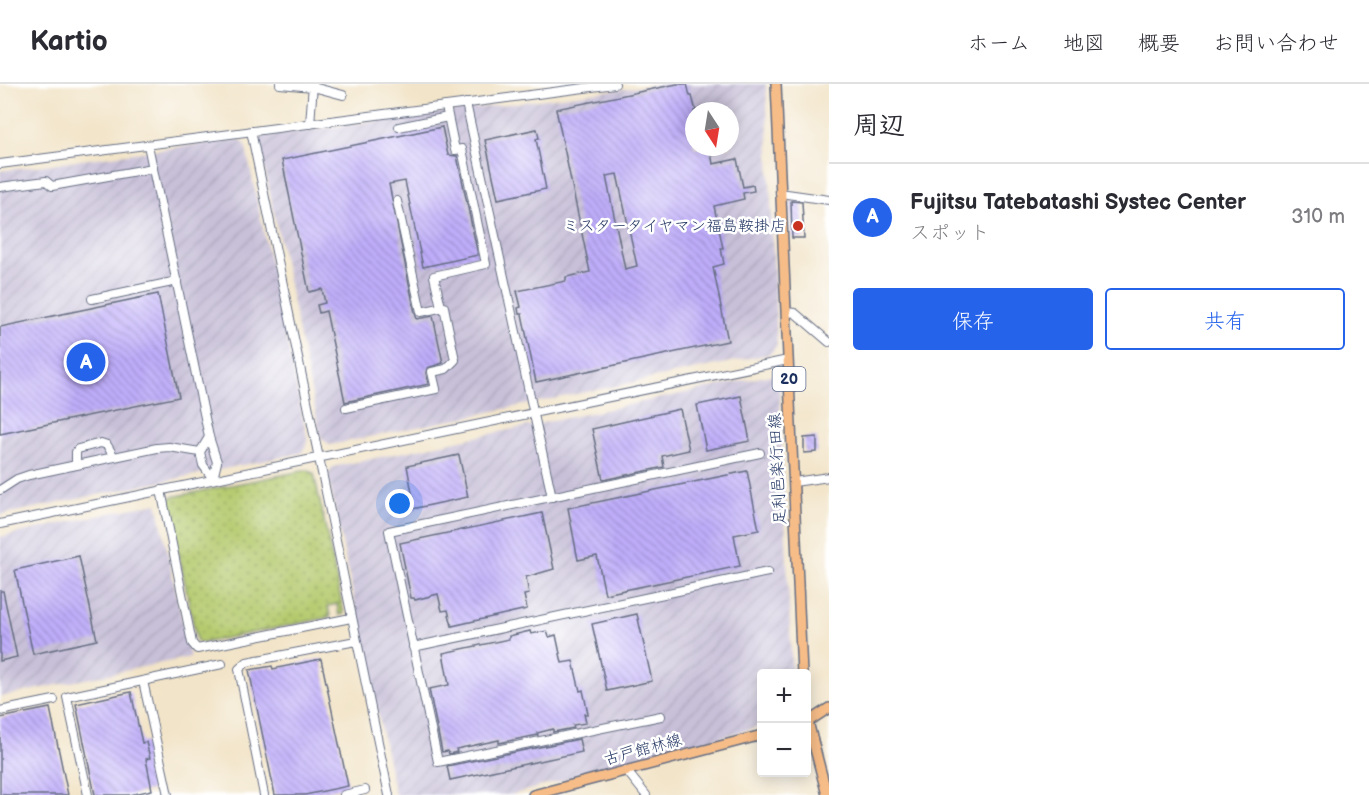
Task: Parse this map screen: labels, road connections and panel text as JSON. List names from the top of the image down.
{
  "streets": {
    "main road": ["20", "足利邑楽行田線", "古戸館林線"]
  },
  "places": ["ミスタータイヤマン福島鞍掛店"],
  "north": "bottom",
  "page": {
    "header": "Kartio",
    "nav": [
      "ホーム",
      "地図",
      "概要",
      "お問い合わせ"
    ],
    "heading": "周辺",
    "list": [
      {
        "mark": "A",
        "name": "Fujitsu Tatebatashi Systec Center",
        "note": "スポット",
        "value": "310 m"
      }
    ],
    "buttons": ["保存", "共有"],
    "pins": "A",
    "map_buttons": ["+", "−"]
  }
}
